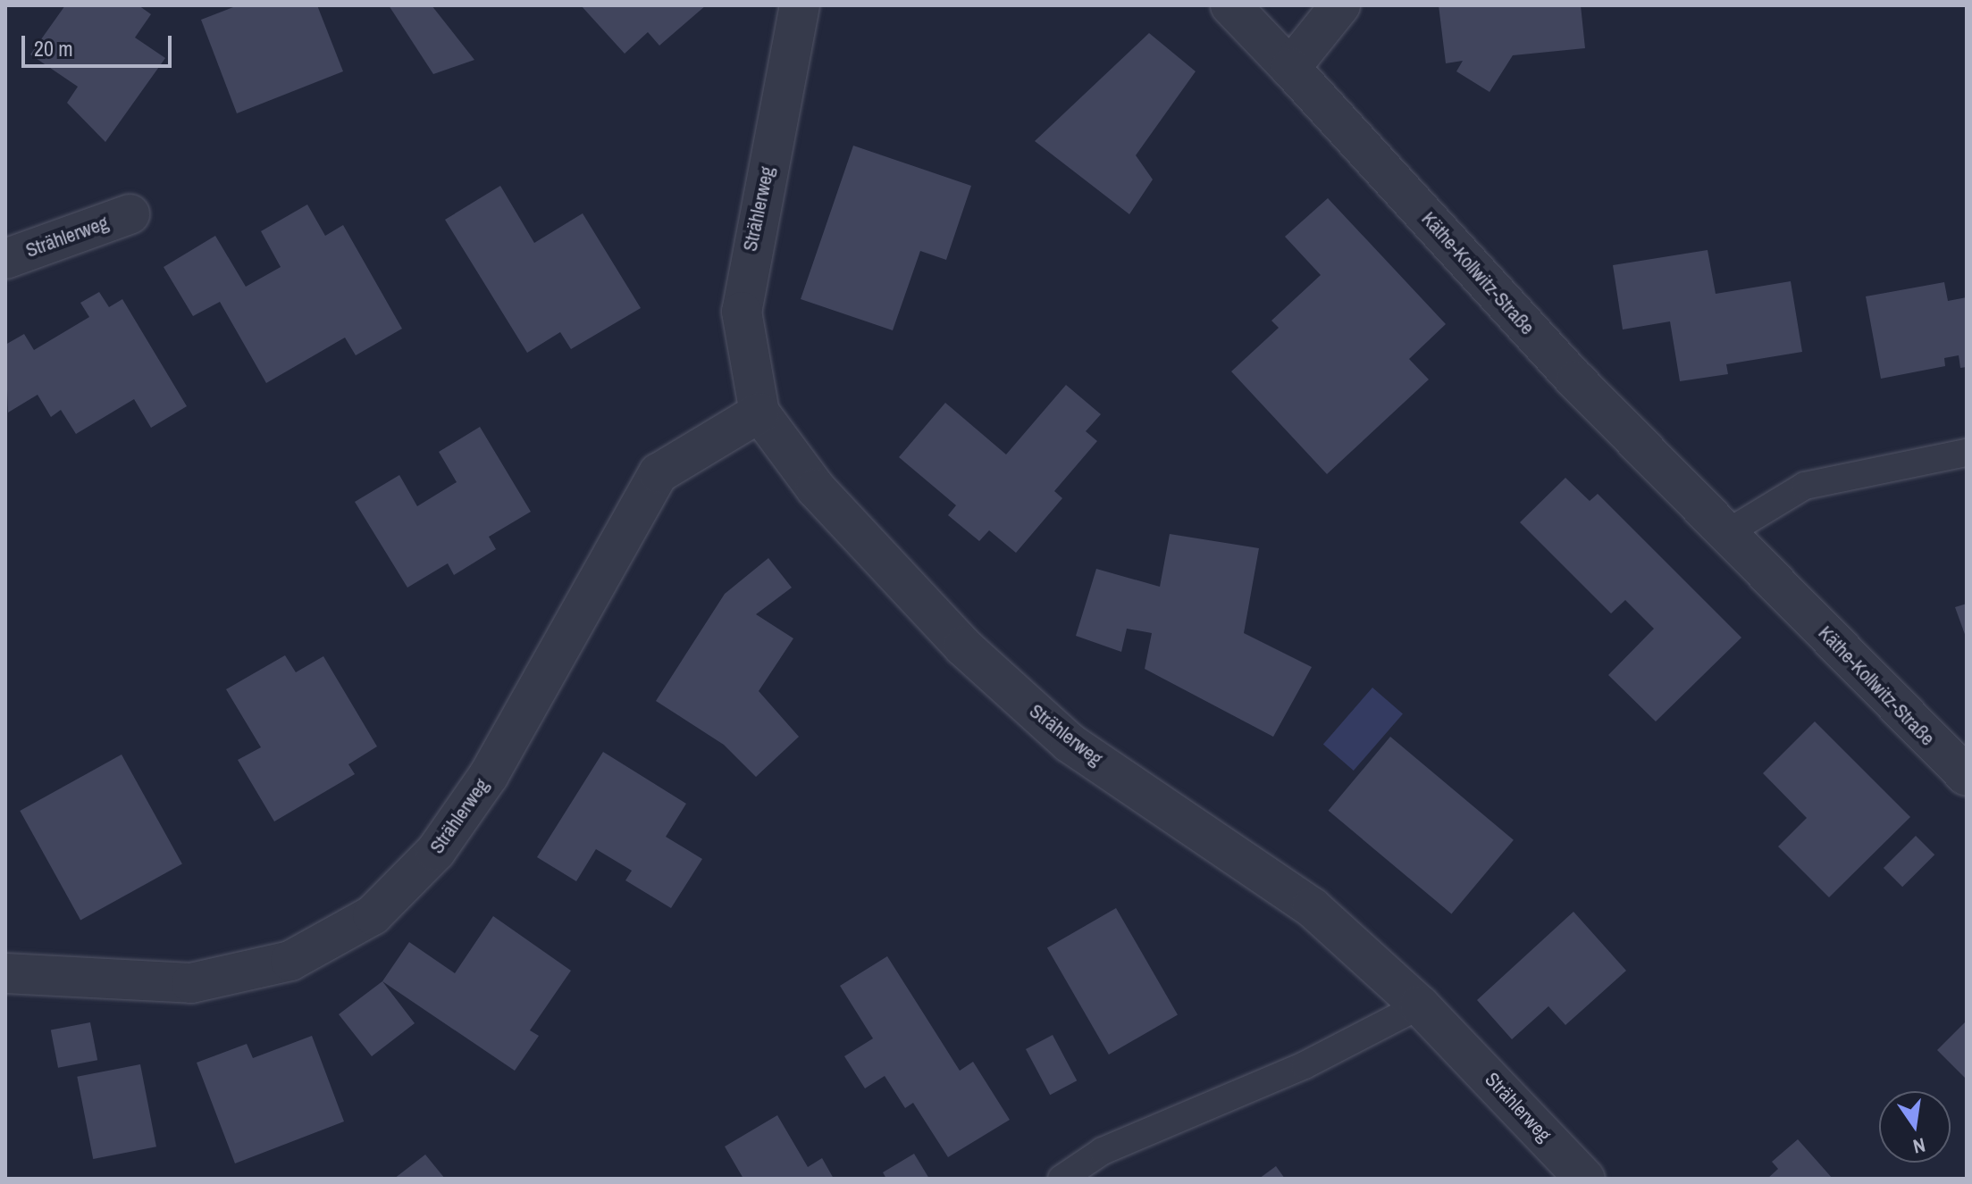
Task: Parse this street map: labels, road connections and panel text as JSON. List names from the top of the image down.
{
  "streets": {
    "street": ["Strählerweg", "Käthe-Kollwitz-Straße"]
  },
  "scale_bar": "20 m",
  "north": "bottom"
}
